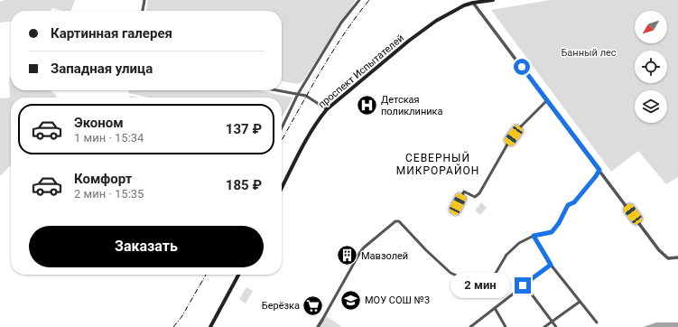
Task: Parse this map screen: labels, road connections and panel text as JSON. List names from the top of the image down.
{
  "streets": {
    "main road": ["проспект Испытателей"]
  },
  "districts": ["СЕВЕРНЫЙ МИКРОРАЙОН"],
  "parks": ["Банный лес"],
  "places": {
    "hospital": ["Детская поликлиника"],
    "building": ["Мавзолей"],
    "school or university": ["МОУ СОШ №3"],
    "supermarket": ["Берёзка"]
  },
  "north": "bottom left",
  "page": {
    "banner": ["Картинная галерея", "Западная улица"],
    "list": [
      {
        "name": "Эконом",
        "note": "1 мин · 15:34",
        "value": "137 ₽"
      },
      {
        "name": "Комфорт",
        "note": "2 мин · 15:35",
        "value": "185 ₽"
      }
    ],
    "buttons": "Заказать",
    "bubble": "2 мин"
  }
}
